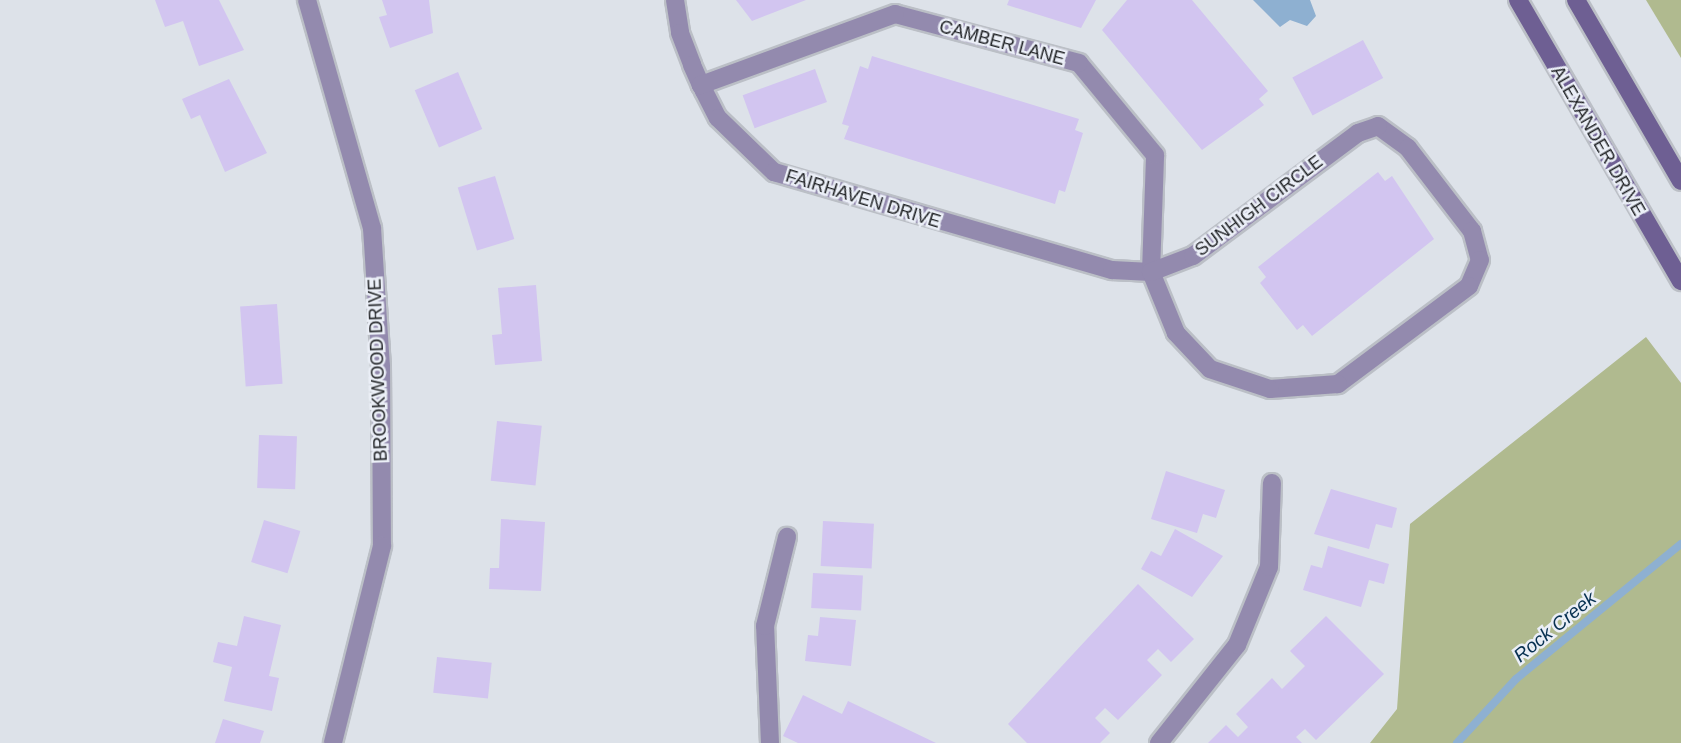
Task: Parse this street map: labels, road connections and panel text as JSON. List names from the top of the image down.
{
  "streets": {
    "main road": ["ALEXANDER DRIVE"],
    "street": [
      "CAMBER LANE",
      "FAIRHAVEN DRIVE",
      "SUNHIGH CIRCLE",
      "BROOKWOOD DRIVE"
    ]
  },
  "crossings": [
    ["CAMBER LANE", "FAIRHAVEN DRIVE"],
    ["CAMBER LANE", "SUNHIGH CIRCLE"],
    ["FAIRHAVEN DRIVE", "SUNHIGH CIRCLE"]
  ],
  "water": ["Rock Creek"]
}
